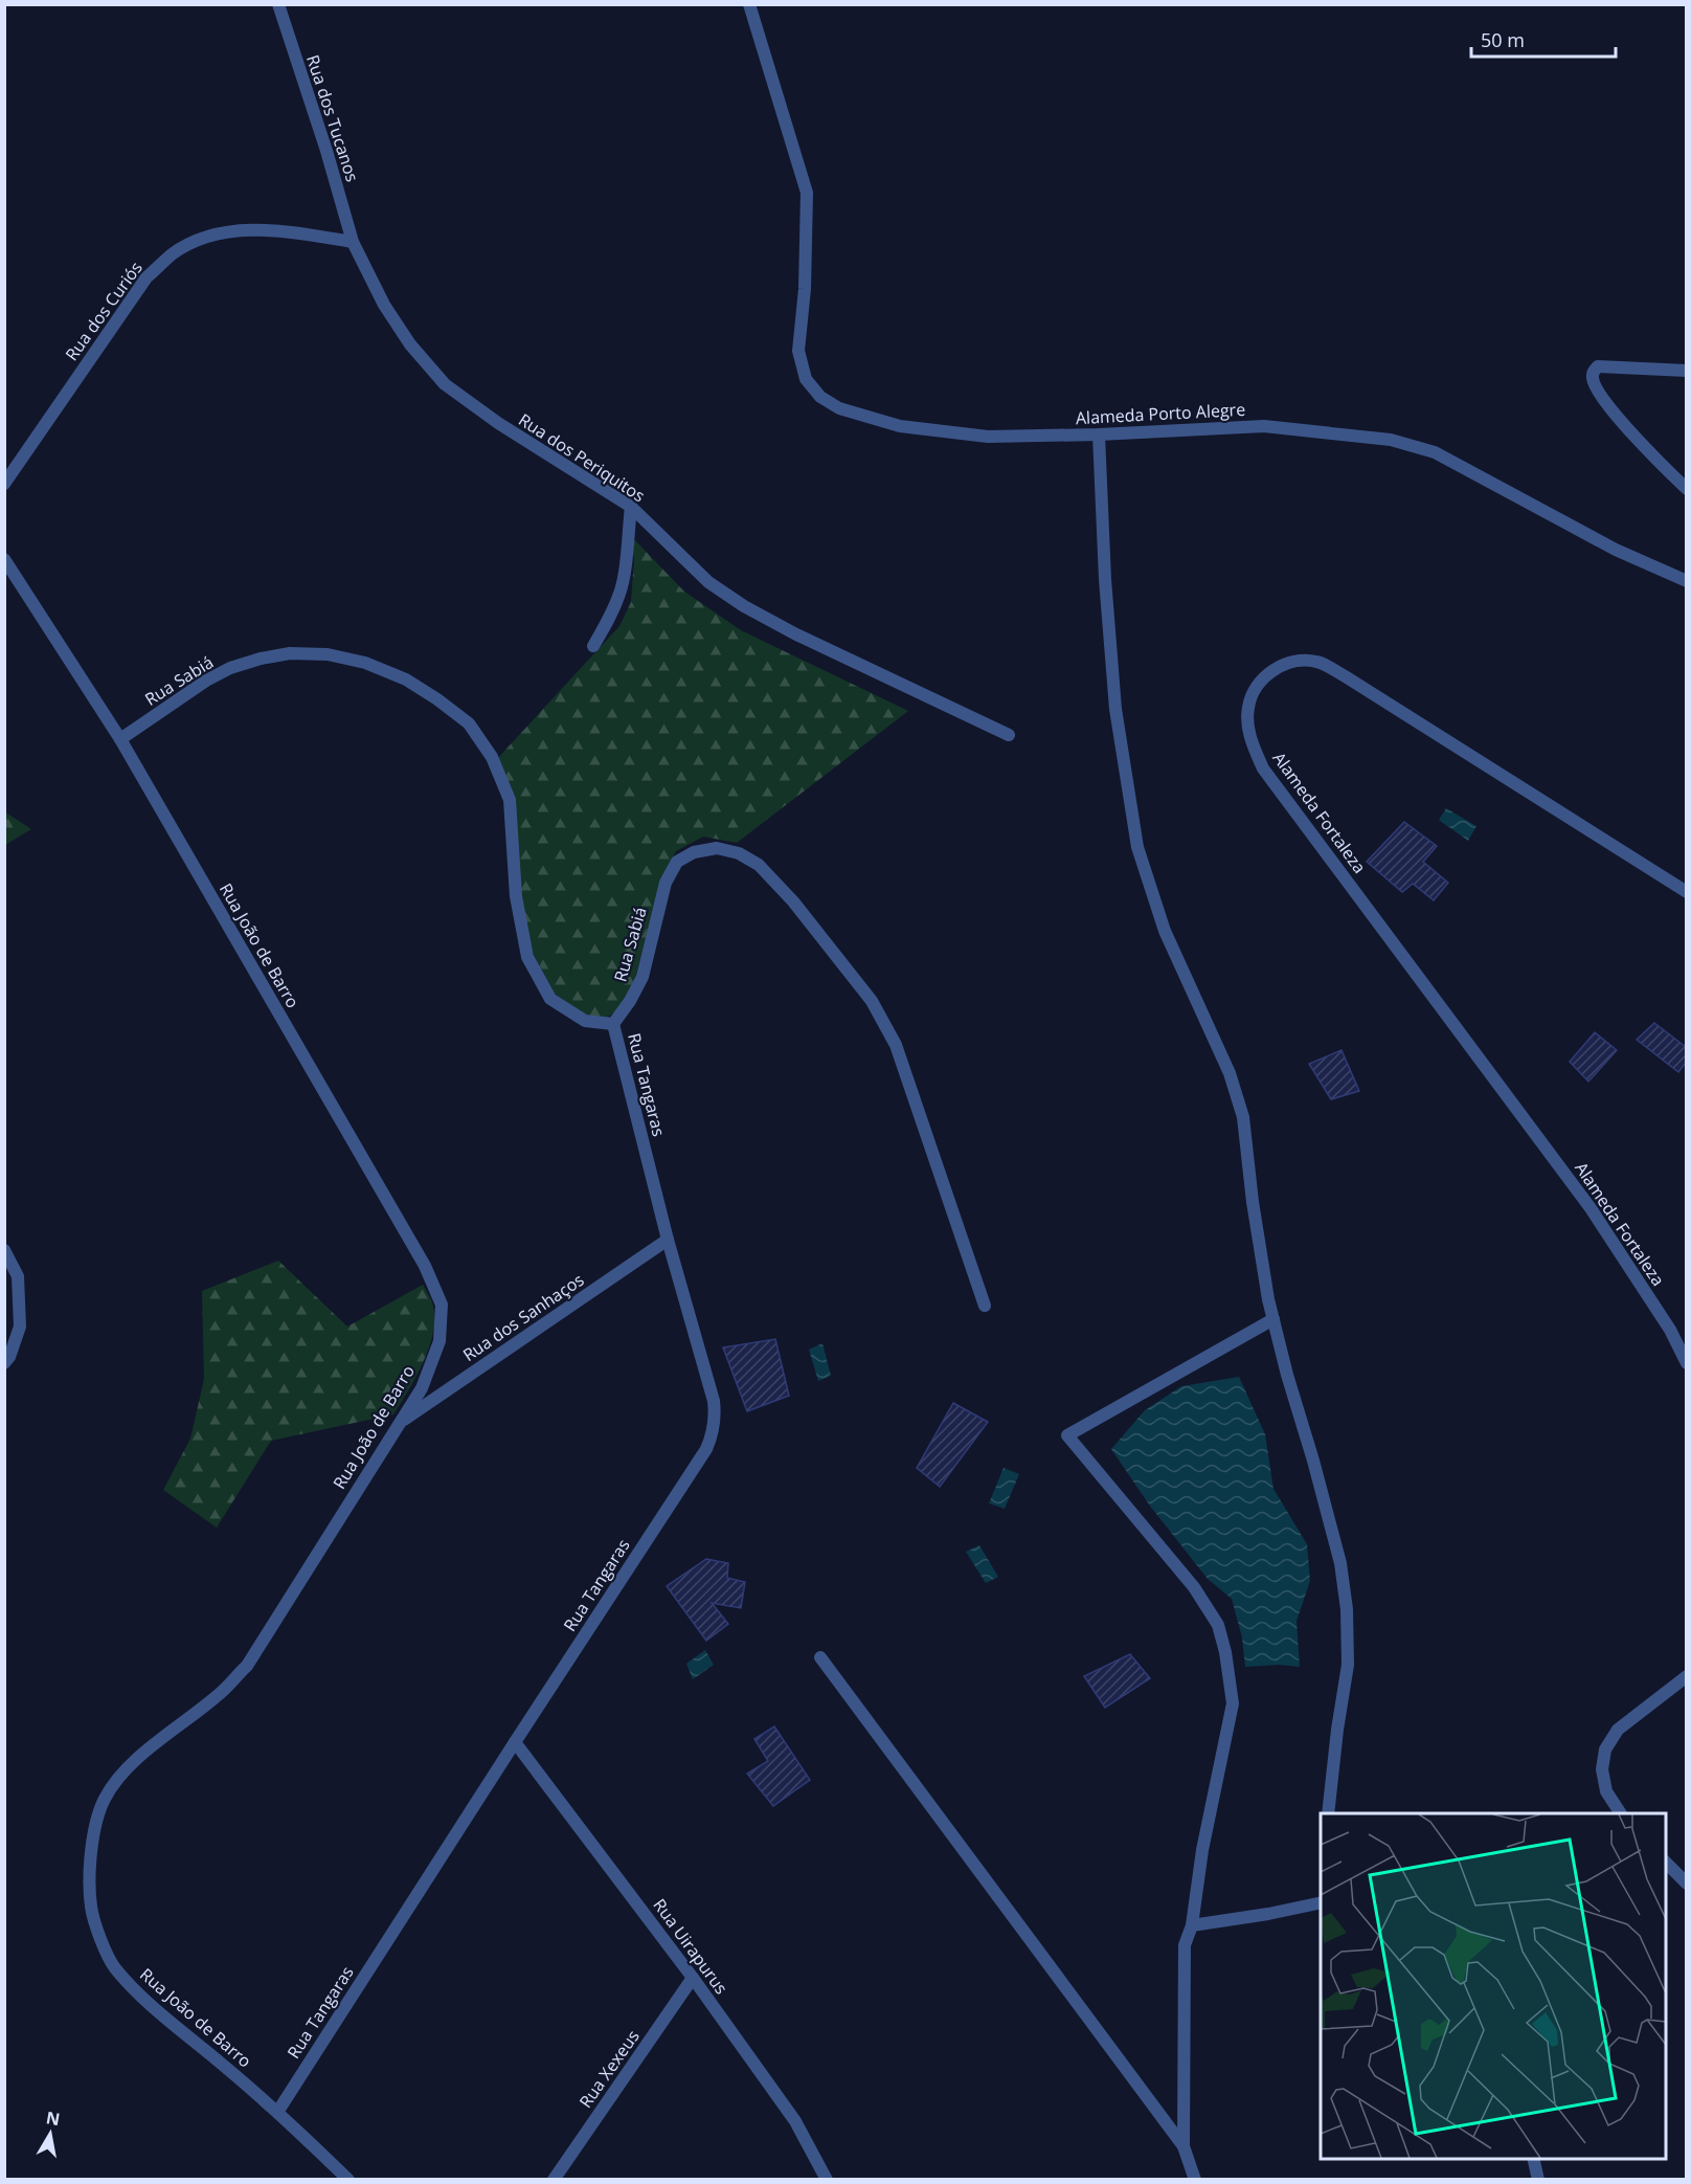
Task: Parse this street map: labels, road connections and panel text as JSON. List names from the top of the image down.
{
  "streets": {
    "street": [
      "Rua dos Tucanos",
      "Rua dos Curiós",
      "Alameda Porto Alegre",
      "Rua dos Periquitos",
      "Rua Sabiá",
      "Alameda Fortaleza",
      "Rua João de Barro",
      "Rua Tangaras",
      "Rua dos Sanhaços",
      "Rua Uirapurus",
      "Rua Xexeus"
    ]
  },
  "crossings": [
    ["Rua dos Tucanos", "Rua dos Curiós"],
    ["Rua dos Tucanos", "Rua dos Periquitos"],
    ["Rua dos Curiós", "Rua dos Periquitos"],
    ["Rua Sabiá", "Rua João de Barro"],
    ["Rua Sabiá", "Rua Tangaras"],
    ["Rua João de Barro", "Rua Tangaras"],
    ["Rua João de Barro", "Rua dos Sanhaços"],
    ["Rua Tangaras", "Rua dos Sanhaços"],
    ["Rua Tangaras", "Rua Uirapurus"],
    ["Rua Uirapurus", "Rua Xexeus"]
  ],
  "scale_bar": "50 m",
  "north": "top"
}
